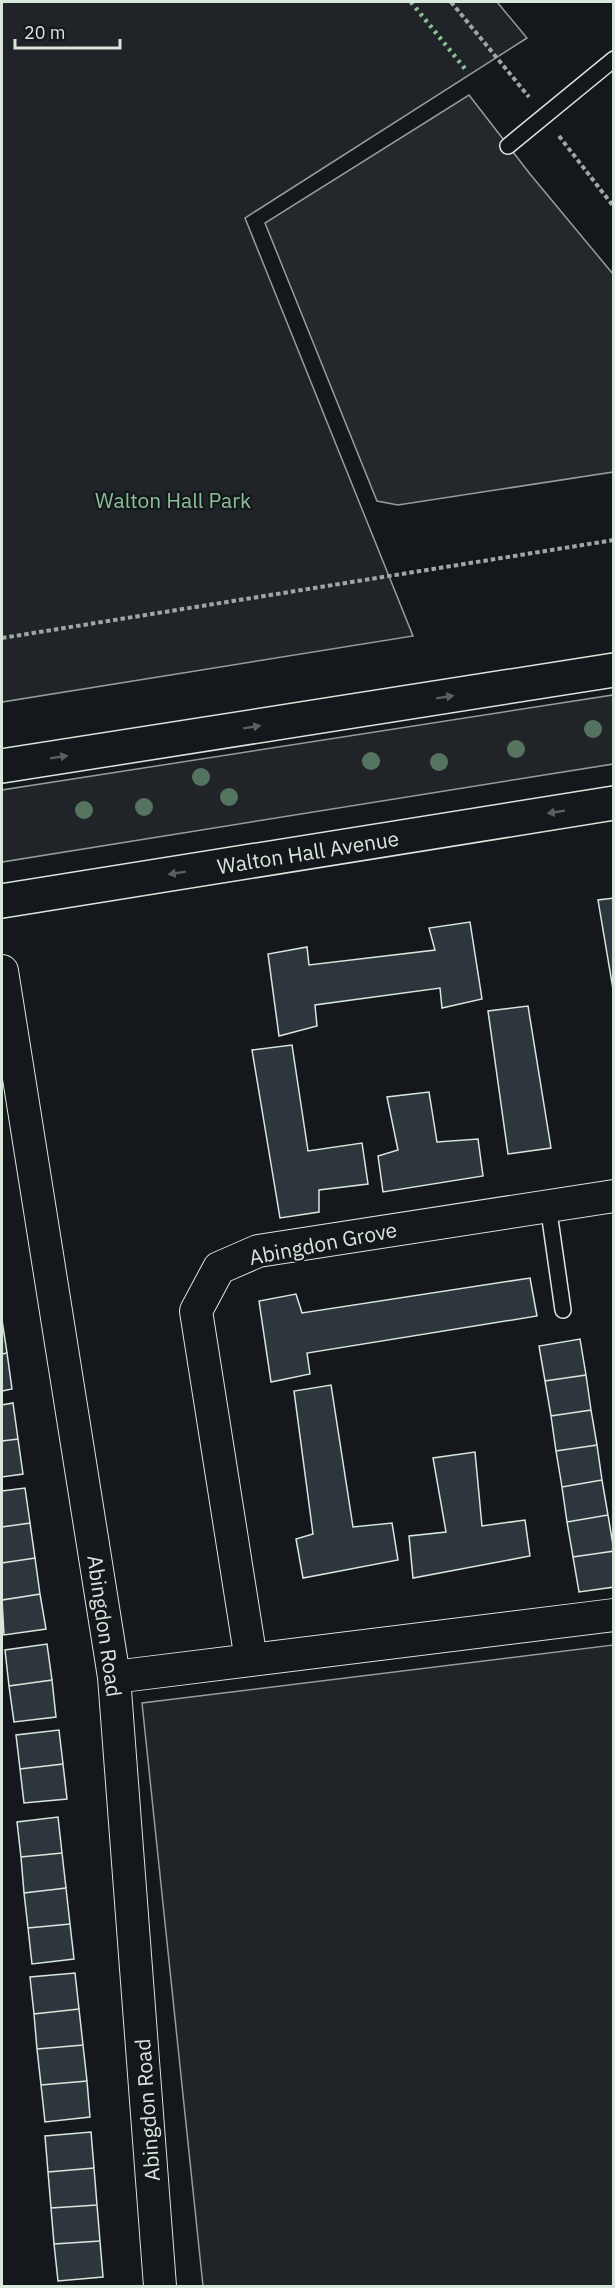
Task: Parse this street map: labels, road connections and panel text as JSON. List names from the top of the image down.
{
  "streets": {
    "highway": ["Walton Hall Avenue"],
    "street": ["Abingdon Grove", "Abingdon Road"]
  },
  "parks": ["Walton Hall Park"],
  "scale_bar": "20 m"
}
